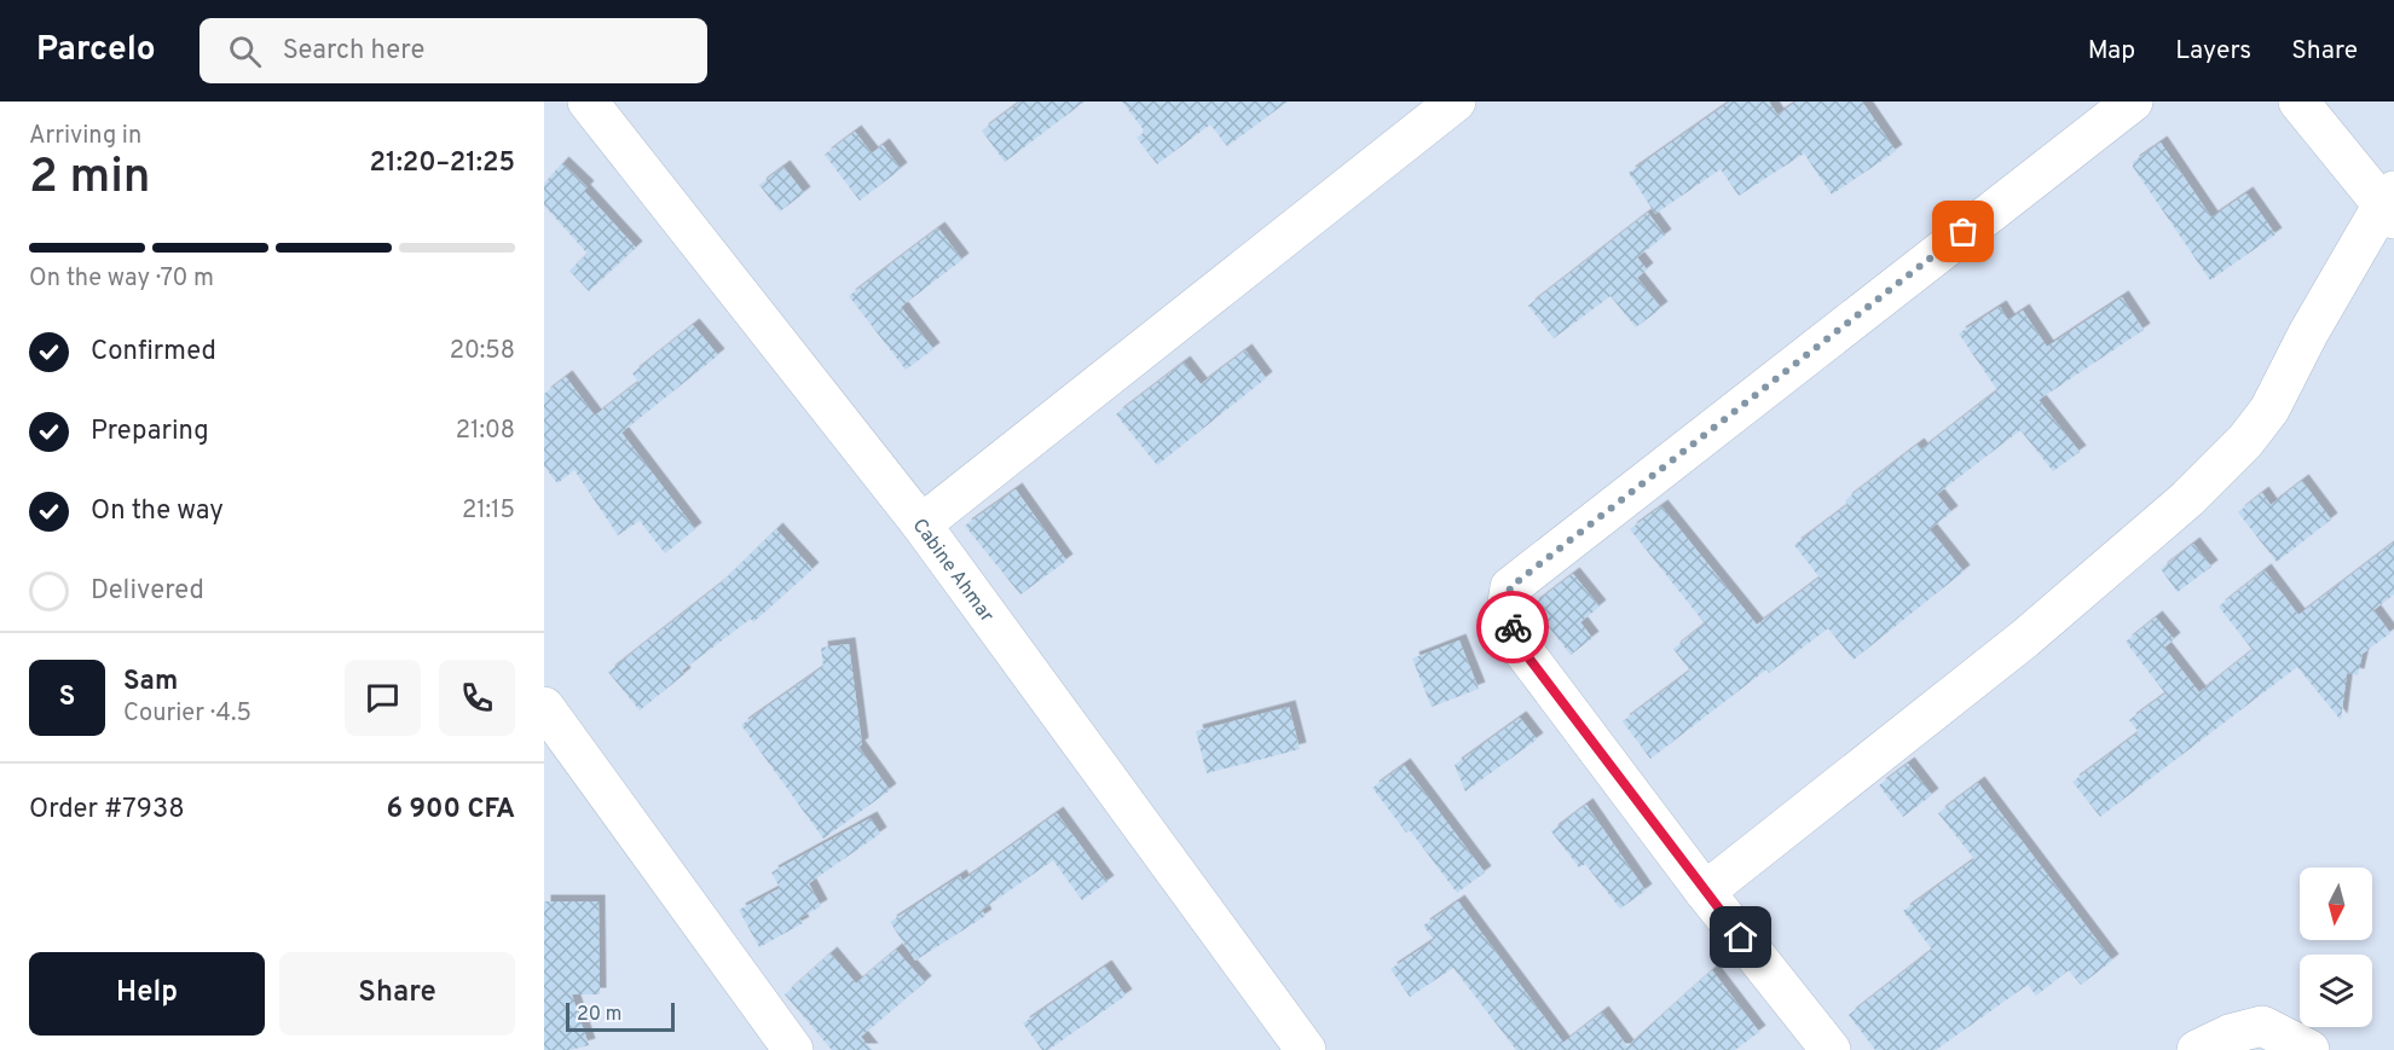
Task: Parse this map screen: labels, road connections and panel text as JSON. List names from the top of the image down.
{
  "streets": {
    "street": ["Cabine Ahmar"]
  },
  "scale_bar": "20 m",
  "north": "bottom",
  "page": {
    "header": "Parcelo",
    "search": "Search here",
    "nav": ["Map", "Layers", "Share"],
    "heading": ["2 min", "Arriving in", "21:20–21:25"],
    "panel": [
      "Sam",
      "Courier · 4.5",
      "Order #7938",
      "6 900 CFA"
    ],
    "bar": "On the way · 70 m",
    "list": [
      ["Confirmed", "20:58"],
      ["Preparing", "21:08"],
      ["On the way", "21:15"],
      "Delivered"
    ],
    "round": "S",
    "buttons": ["Help", "Share"],
    "scale": "20 m"
  }
}
